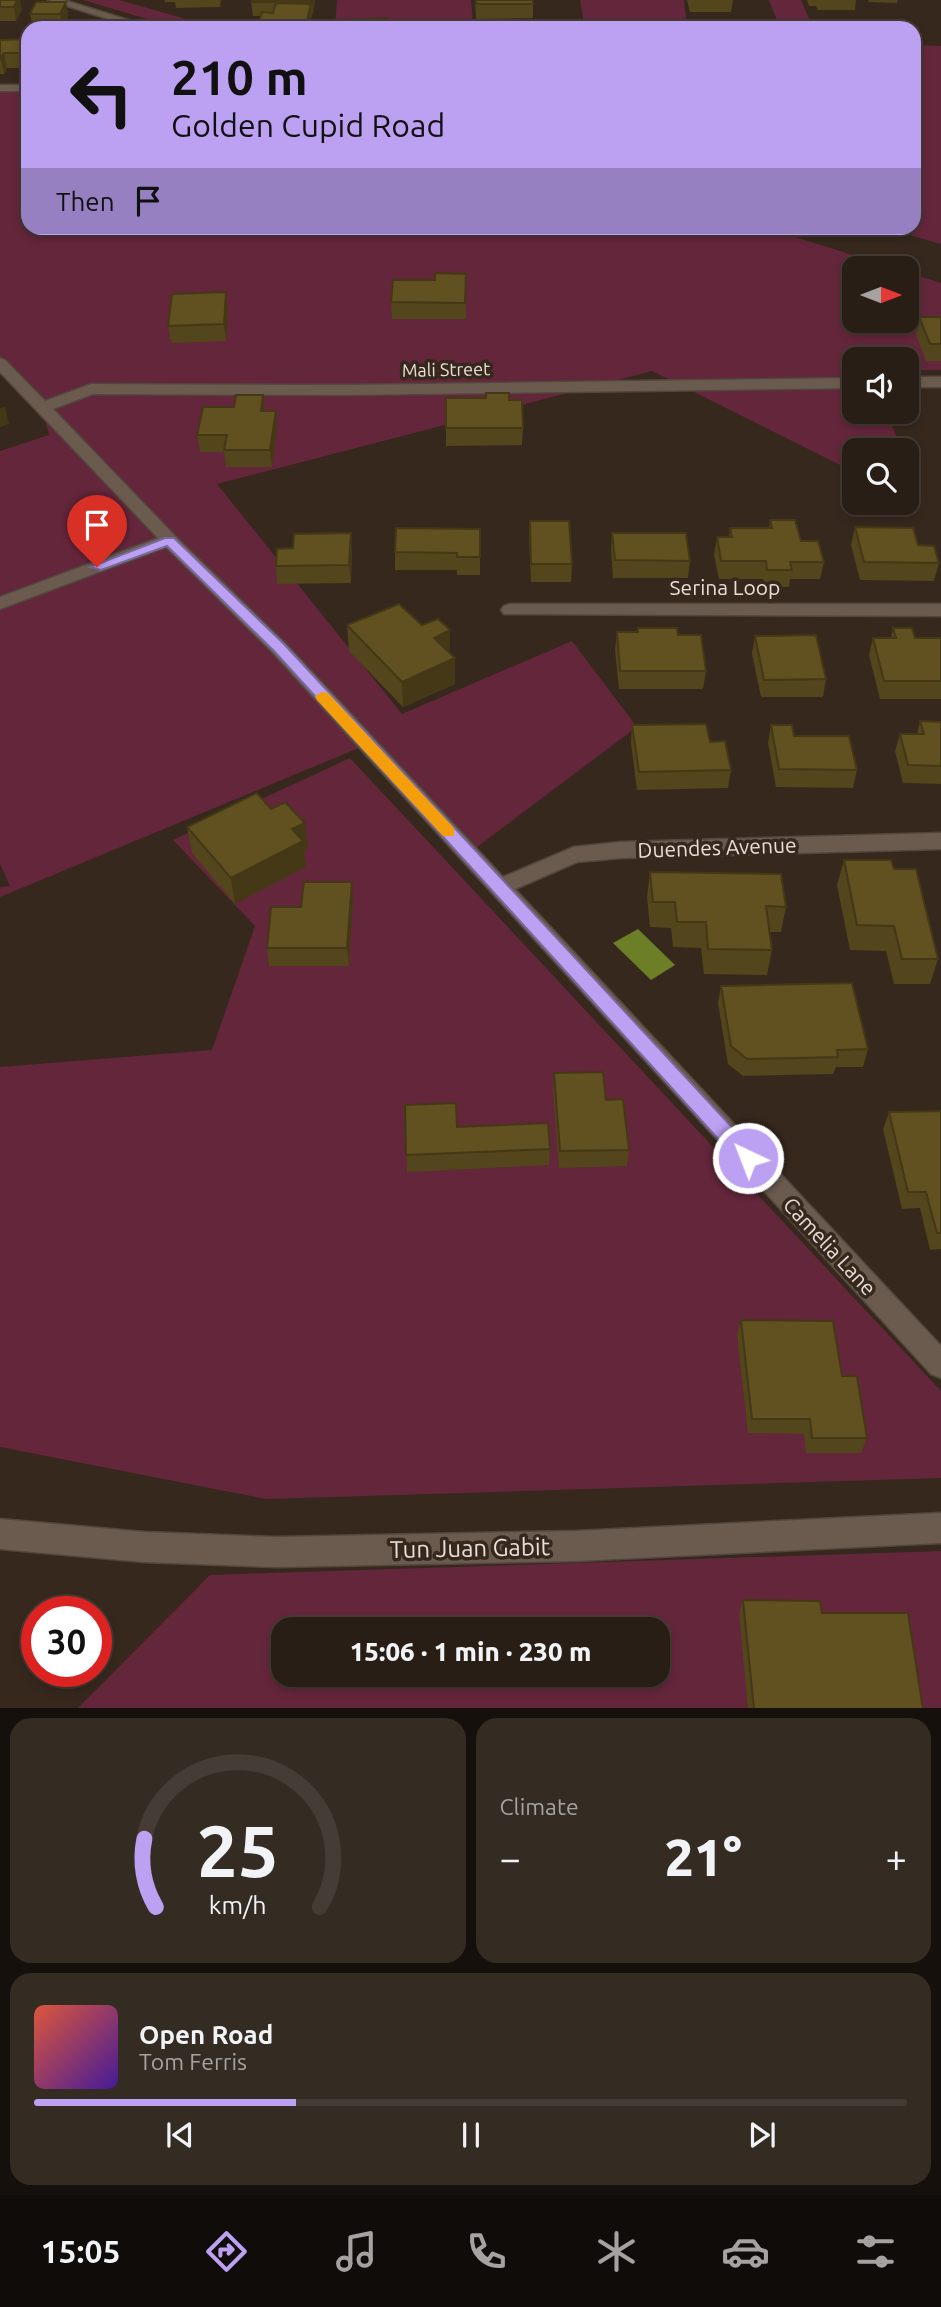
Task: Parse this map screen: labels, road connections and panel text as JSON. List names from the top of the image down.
{
  "streets": {
    "street": [
      "Mali Street",
      "Serina Loop",
      "Duendes Avenue",
      "Camelia Lane",
      "Tun Juan Gabit"
    ]
  },
  "crossings": [
    ["Mali Street", "Camelia Lane"],
    ["Duendes Avenue", "Camelia Lane"]
  ],
  "north": "right",
  "page": {
    "turn": ["210 m", "Golden Cupid Road"],
    "then": "Then",
    "limit": "30",
    "trip": "15:06 · 1 min · 230 m",
    "tile": "Climate",
    "heat": ["−", "21°", "+"],
    "song": ["Open Road", "Tom Ferris"],
    "tabs": "15:05",
    "gauge": ["25", "km/h"]
  }
}
